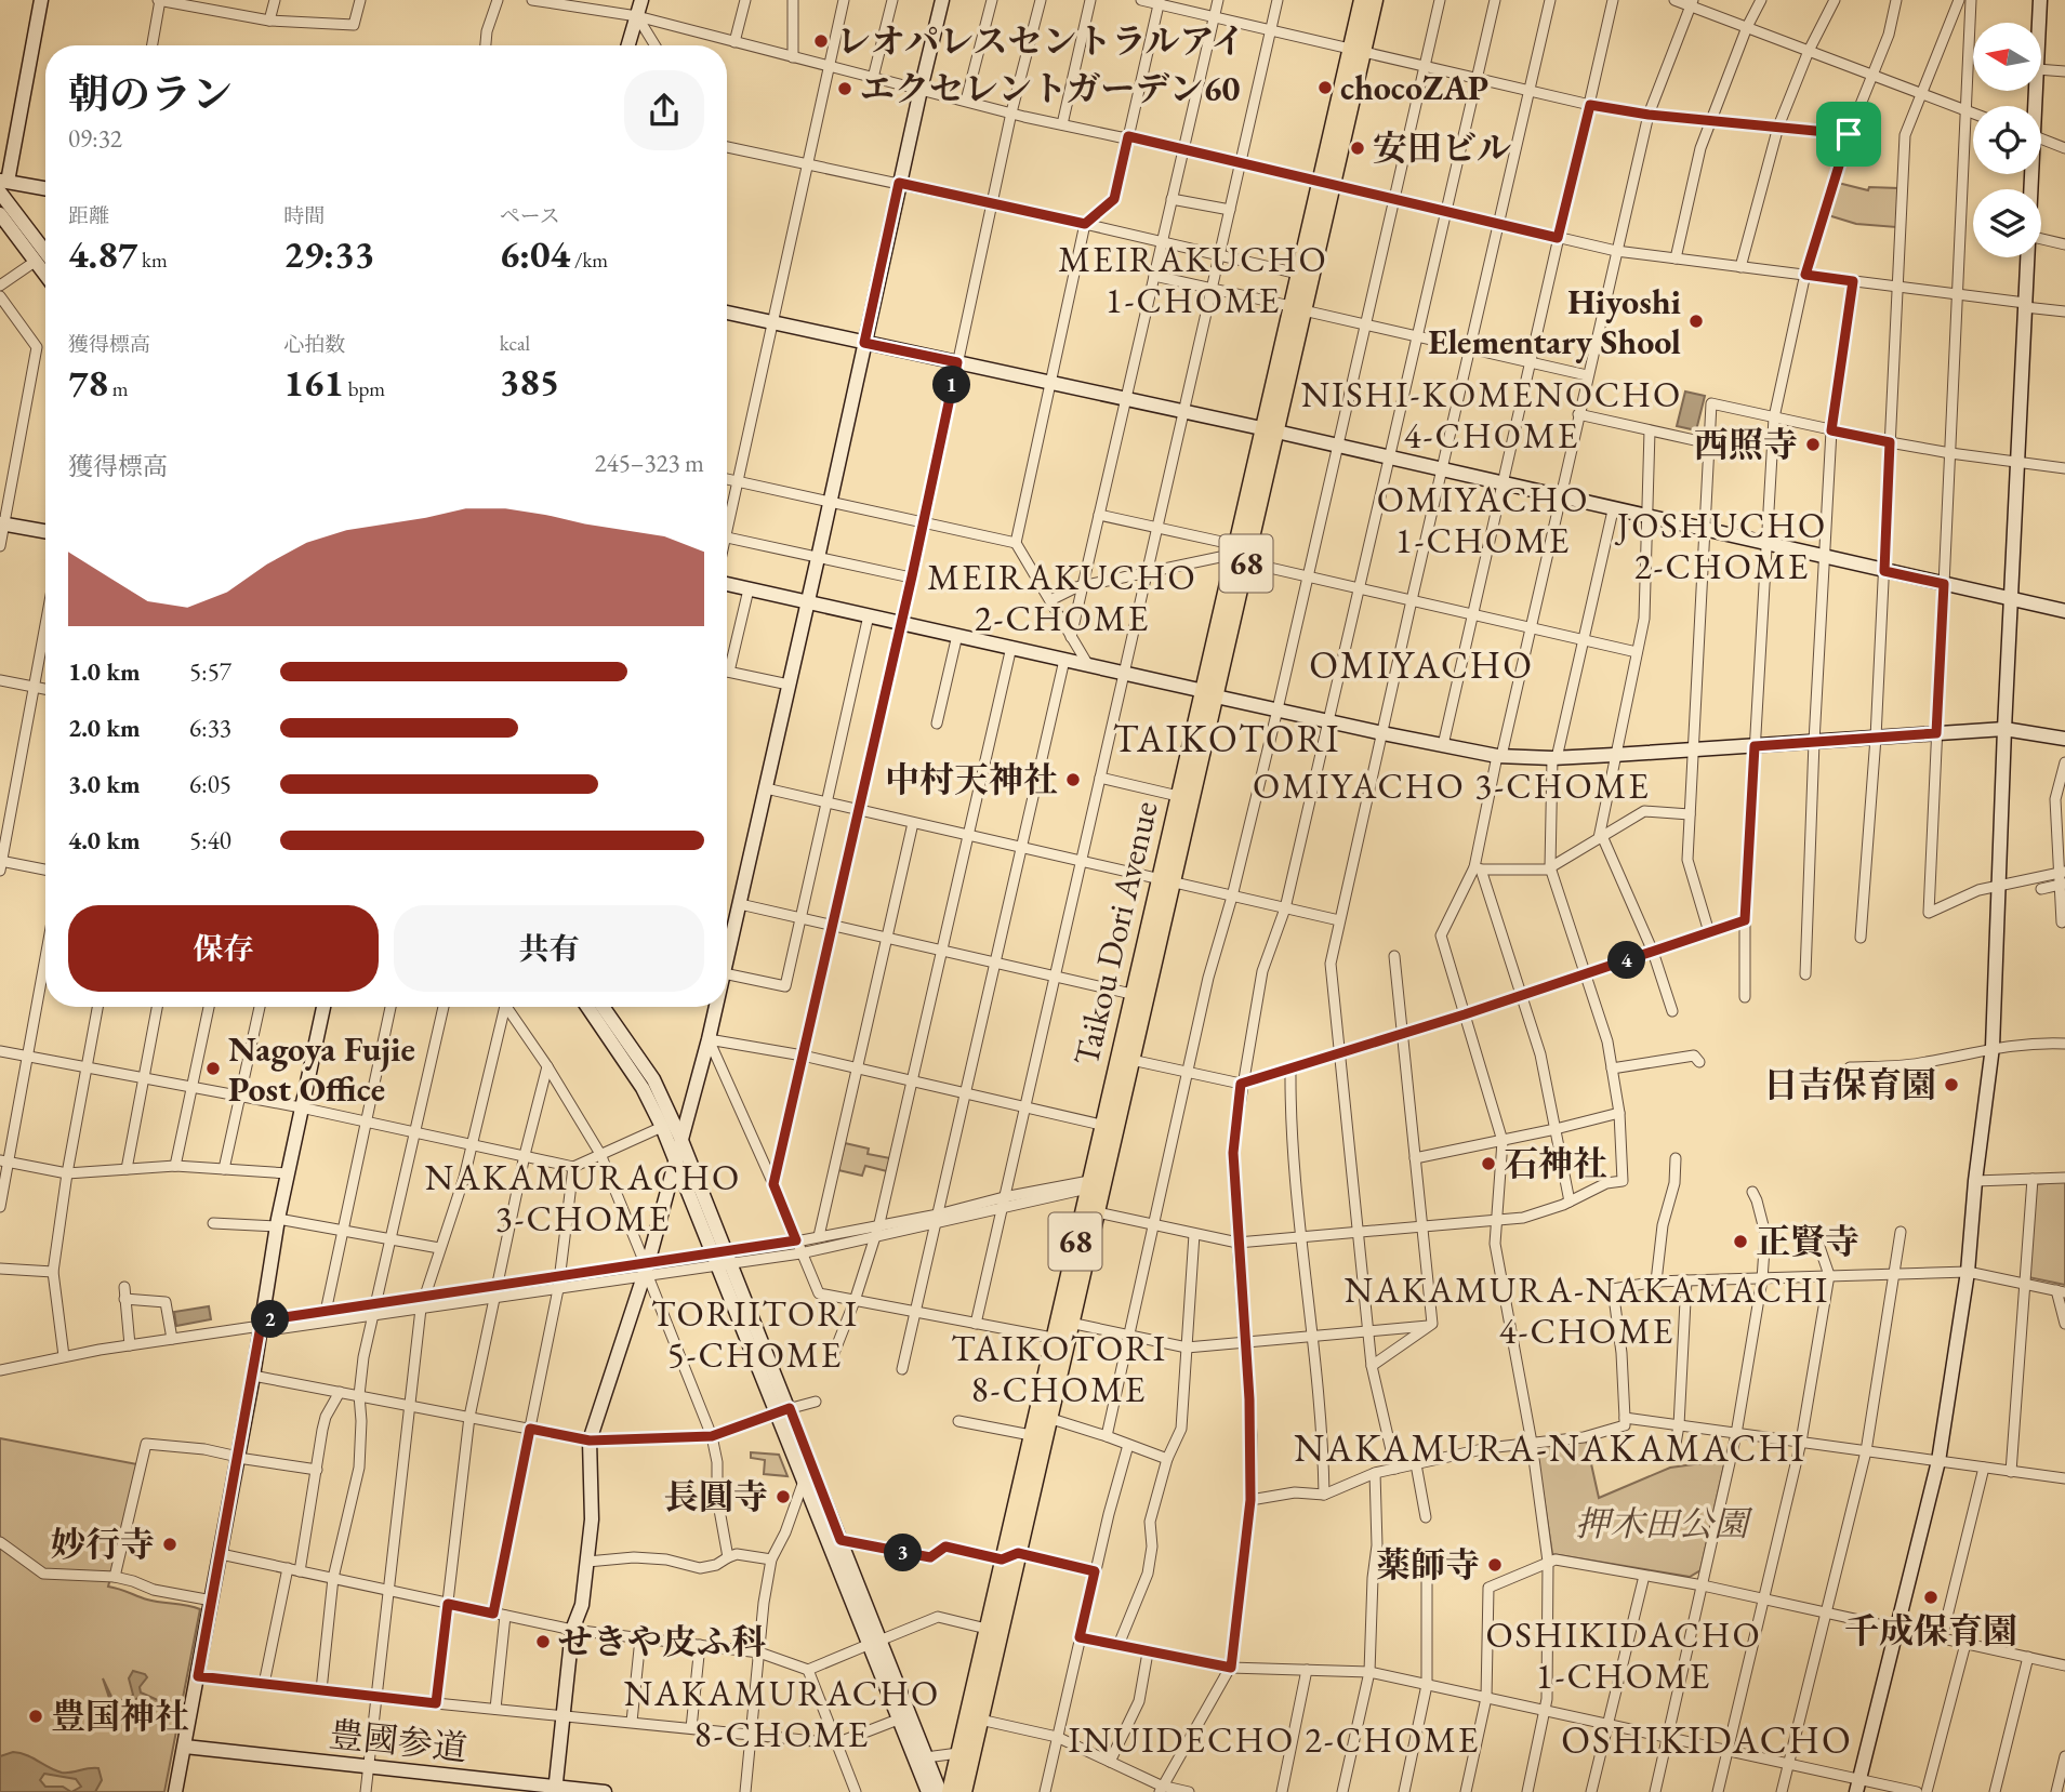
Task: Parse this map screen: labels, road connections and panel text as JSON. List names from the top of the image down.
{
  "streets": {
    "main road": ["68", "Taikou Dori Avenue"],
    "street": ["豊國参道"]
  },
  "districts": [
    "MEIRAKUCHO 1-CHOME",
    "NISHI-KOMENOCHO 4-CHOME",
    "OMIYACHO 1-CHOME",
    "JOSHUCHO 2-CHOME",
    "MEIRAKUCHO 2-CHOME",
    "OMIYACHO",
    "TAIKOTORI",
    "OMIYACHO 3-CHOME",
    "NAKAMURACHO 3-CHOME",
    "NAKAMURA-NAKAMACHI 4-CHOME",
    "TORIITORI 5-CHOME",
    "TAIKOTORI 8-CHOME",
    "NAKAMURA-NAKAMACHI",
    "OSHIKIDACHO 1-CHOME",
    "NAKAMURACHO 8-CHOME",
    "INUIDECHO 2-CHOME",
    "OSHIKIDACHO"
  ],
  "parks": ["押木田公園"],
  "places": [
    "レオパレスセントラルアイ",
    "chocoZAP",
    "エクセレントガーデン60",
    "安田ビル",
    "Hiyoshi Elementary Shool",
    "西照寺",
    "中村天神社",
    "Nagoya Fujie Post Office",
    "日吉保育園",
    "石神社",
    "正賢寺",
    "長圓寺",
    "妙行寺",
    "薬師寺",
    "千成保育園",
    "せきや皮ふ科",
    "豊国神社"
  ],
  "north": "left",
  "page": {
    "heading": ["朝のラン", "09:32"],
    "stats": [
      ["距離", "4.87 km"],
      ["時間", "29:33"],
      ["ペース", "6:04 /km"],
      ["獲得標高", "78 m"],
      ["心拍数", "161 bpm"],
      ["kcal", "385"]
    ],
    "pins": [
      "1",
      "4",
      "2",
      "3"
    ],
    "chart": ["獲得標高", "245–323 m"],
    "list": [
      {
        "name": "1.0 km",
        "note": "5:57"
      },
      {
        "name": "2.0 km",
        "note": "6:33"
      },
      {
        "name": "3.0 km",
        "note": "6:05"
      },
      {
        "name": "4.0 km",
        "note": "5:40"
      }
    ],
    "buttons": ["保存", "共有"]
  }
}
